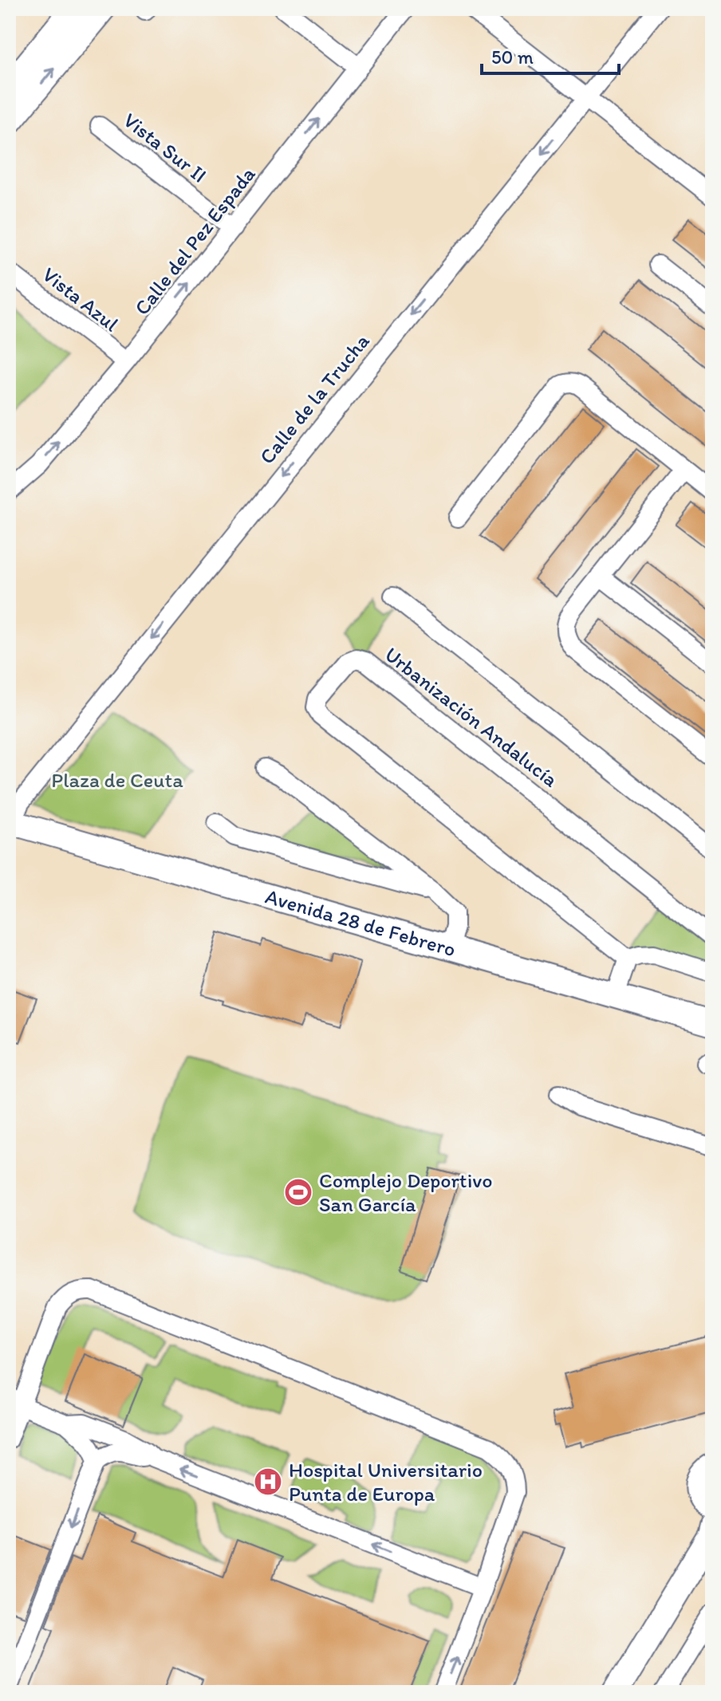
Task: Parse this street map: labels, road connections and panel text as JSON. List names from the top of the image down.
{
  "streets": {
    "street": [
      "Vista Sur II",
      "Calle del Pez Espada",
      "Vista Azul",
      "Calle de la Trucha",
      "Urbanización Andalucía",
      "Avenida 28 de Febrero"
    ]
  },
  "crossings": [
    ["Vista Sur II", "Calle del Pez Espada"],
    ["Calle del Pez Espada", "Vista Azul"],
    ["Calle de la Trucha", "Avenida 28 de Febrero"]
  ],
  "one_way": ["Calle del Pez Espada", "Calle de la Trucha"],
  "parks": ["Plaza de Ceuta"],
  "places": {
    "sports": ["Complejo Deportivo San García"],
    "hospital": ["Hospital Universitario Punta de Europa"]
  },
  "scale_bar": "50 m"
}
